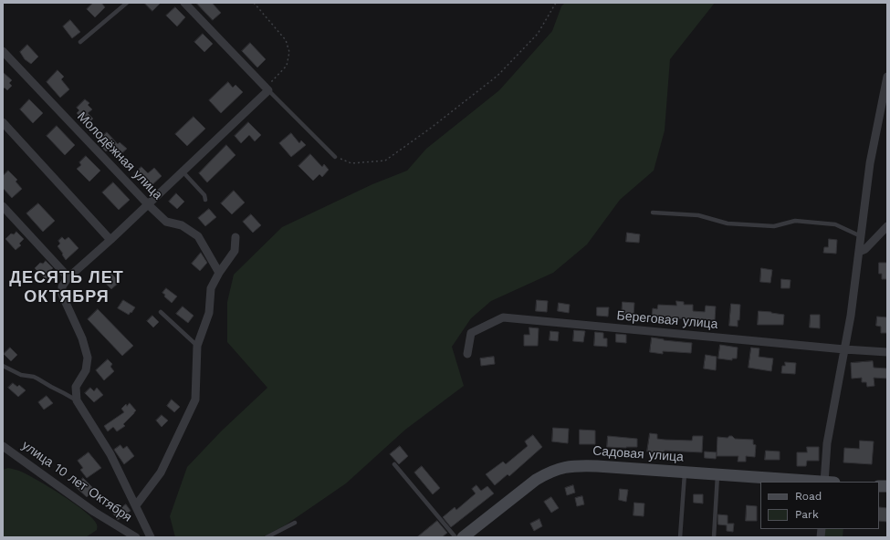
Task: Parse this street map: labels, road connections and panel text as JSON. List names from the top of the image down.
{
  "streets": {
    "street": [
      "Молодёжная улица",
      "Береговая улица",
      "Садовая улица",
      "улица 10 лет Октября"
    ]
  },
  "districts": ["ДЕСЯТЬ ЛЕТ ОКТЯБРЯ"],
  "legend": ["Road", "Park"]
}
